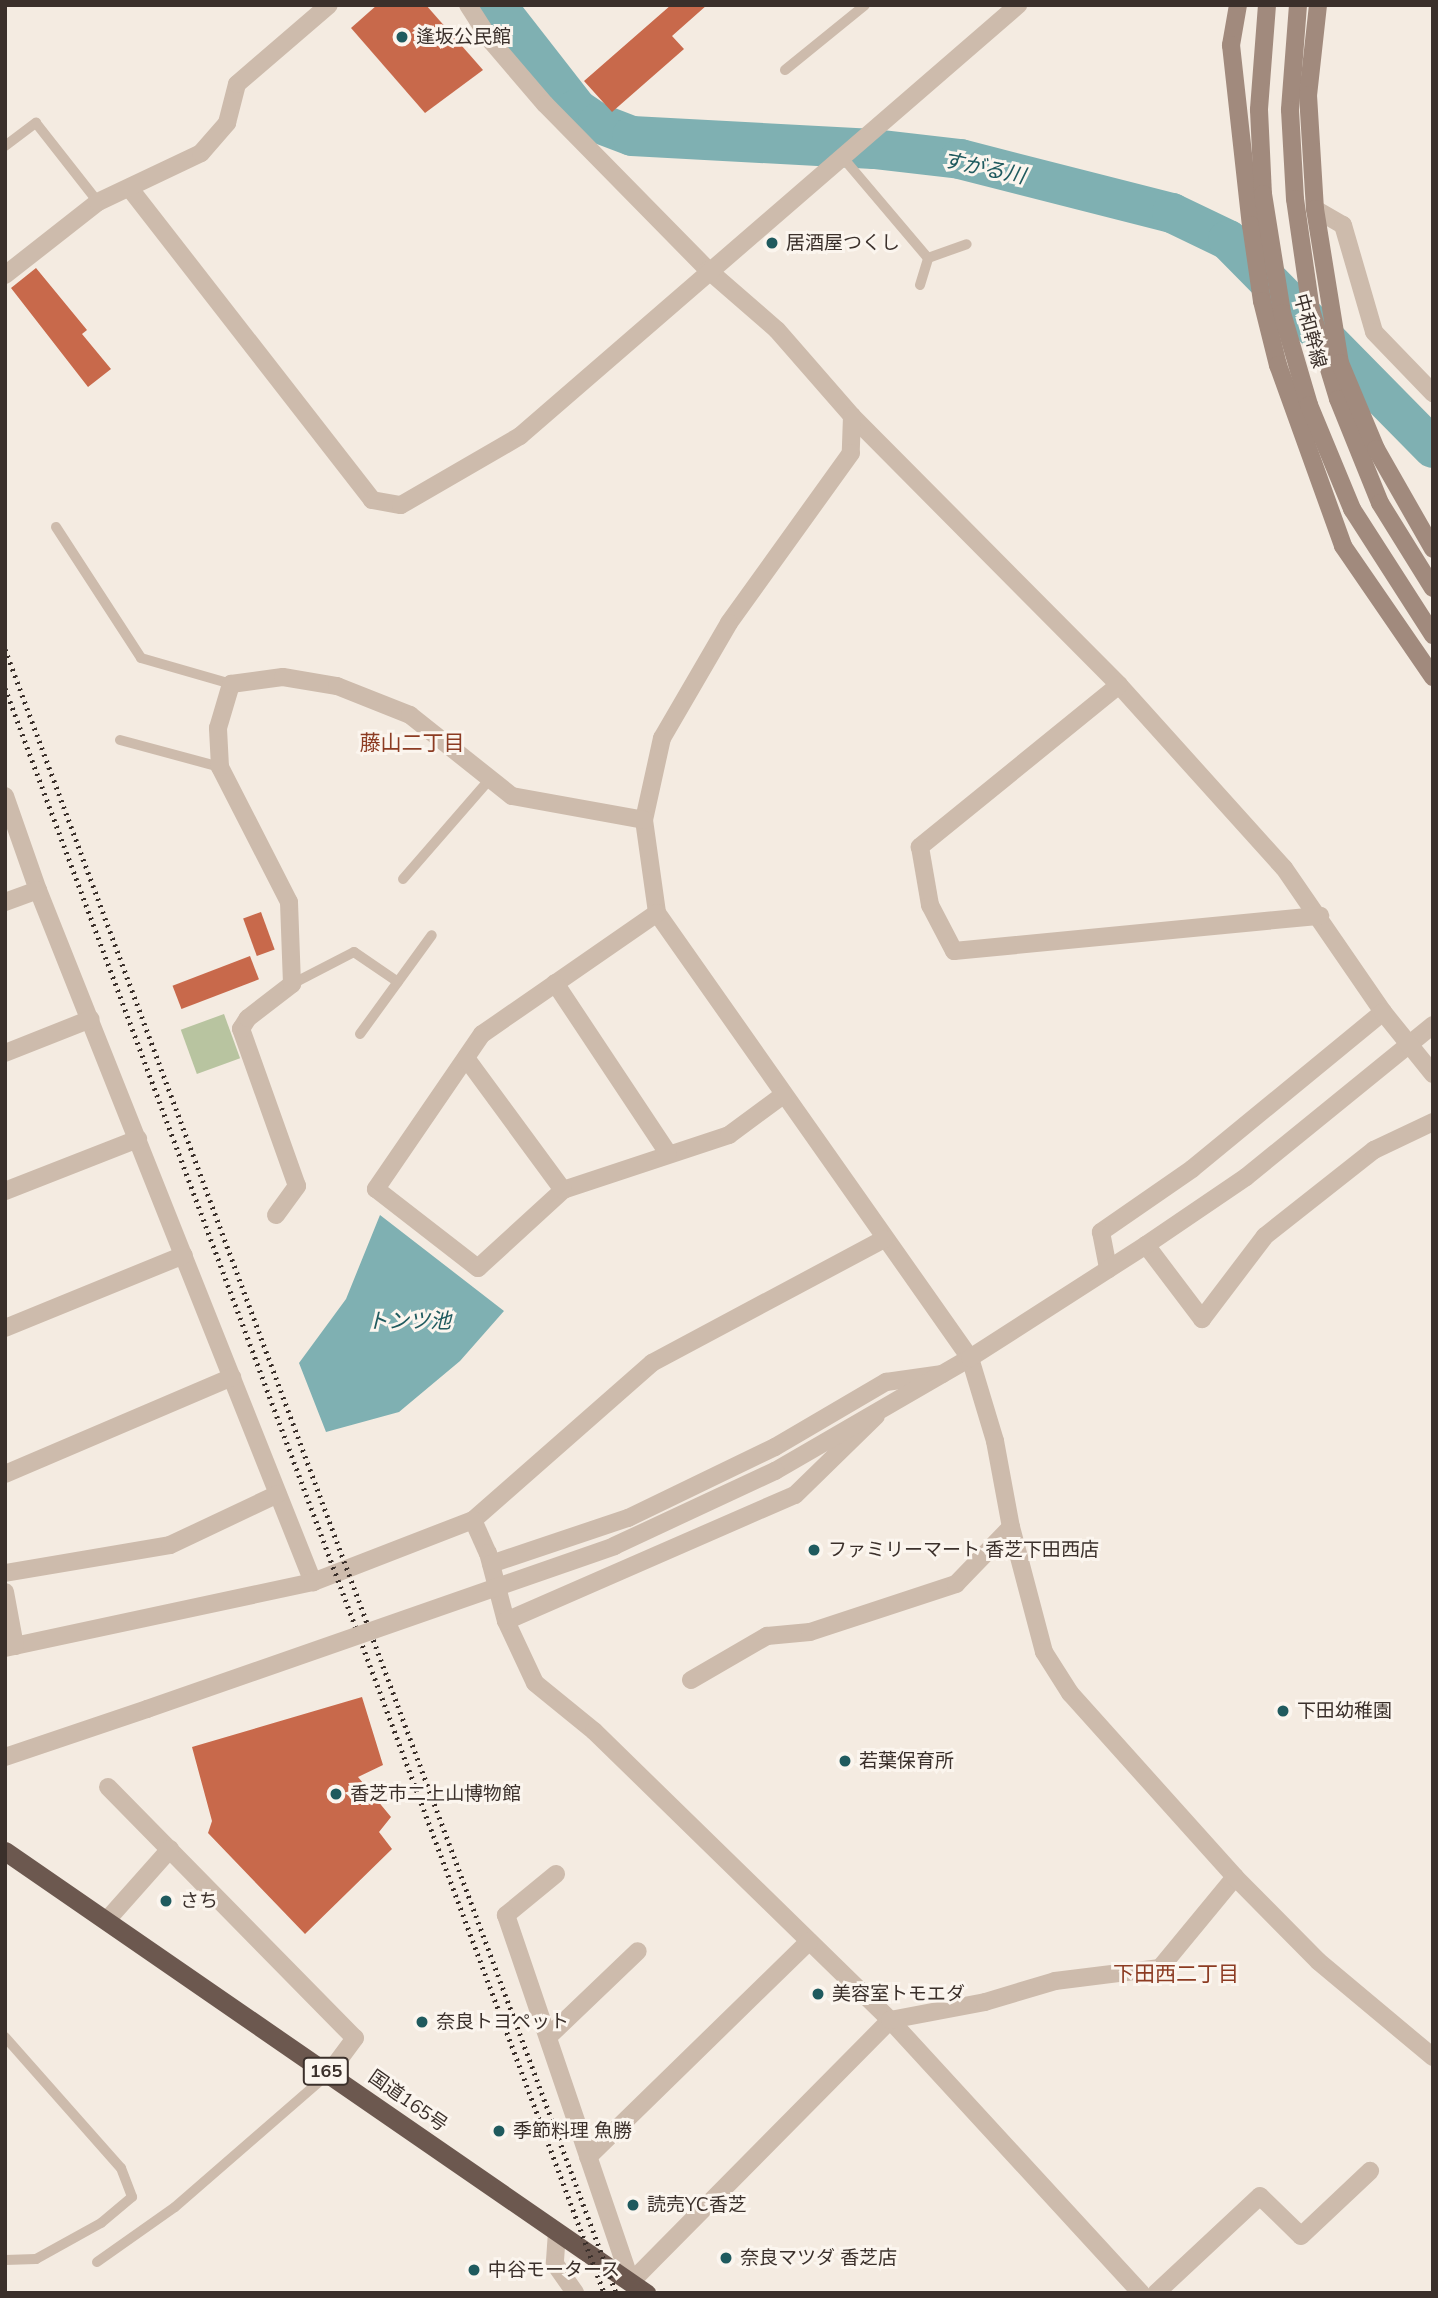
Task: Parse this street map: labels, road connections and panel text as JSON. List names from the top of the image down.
{
  "streets": {
    "highway": ["165", "国道165号"],
    "main road": ["中和幹線"]
  },
  "districts": ["藤山二丁目", "下田西二丁目"],
  "water": ["すがる川", "トンツ池"],
  "places": [
    "逢坂公民館",
    "居酒屋つくし",
    "ファミリーマート 香芝下田西店",
    "下田幼稚園",
    "若葉保育所",
    "香芝市二上山博物館",
    "さち",
    "美容室トモエダ",
    "奈良トヨペット",
    "季節料理 魚勝",
    "読売YC香芝",
    "奈良マツダ 香芝店",
    "中谷モータース"
  ]
}
